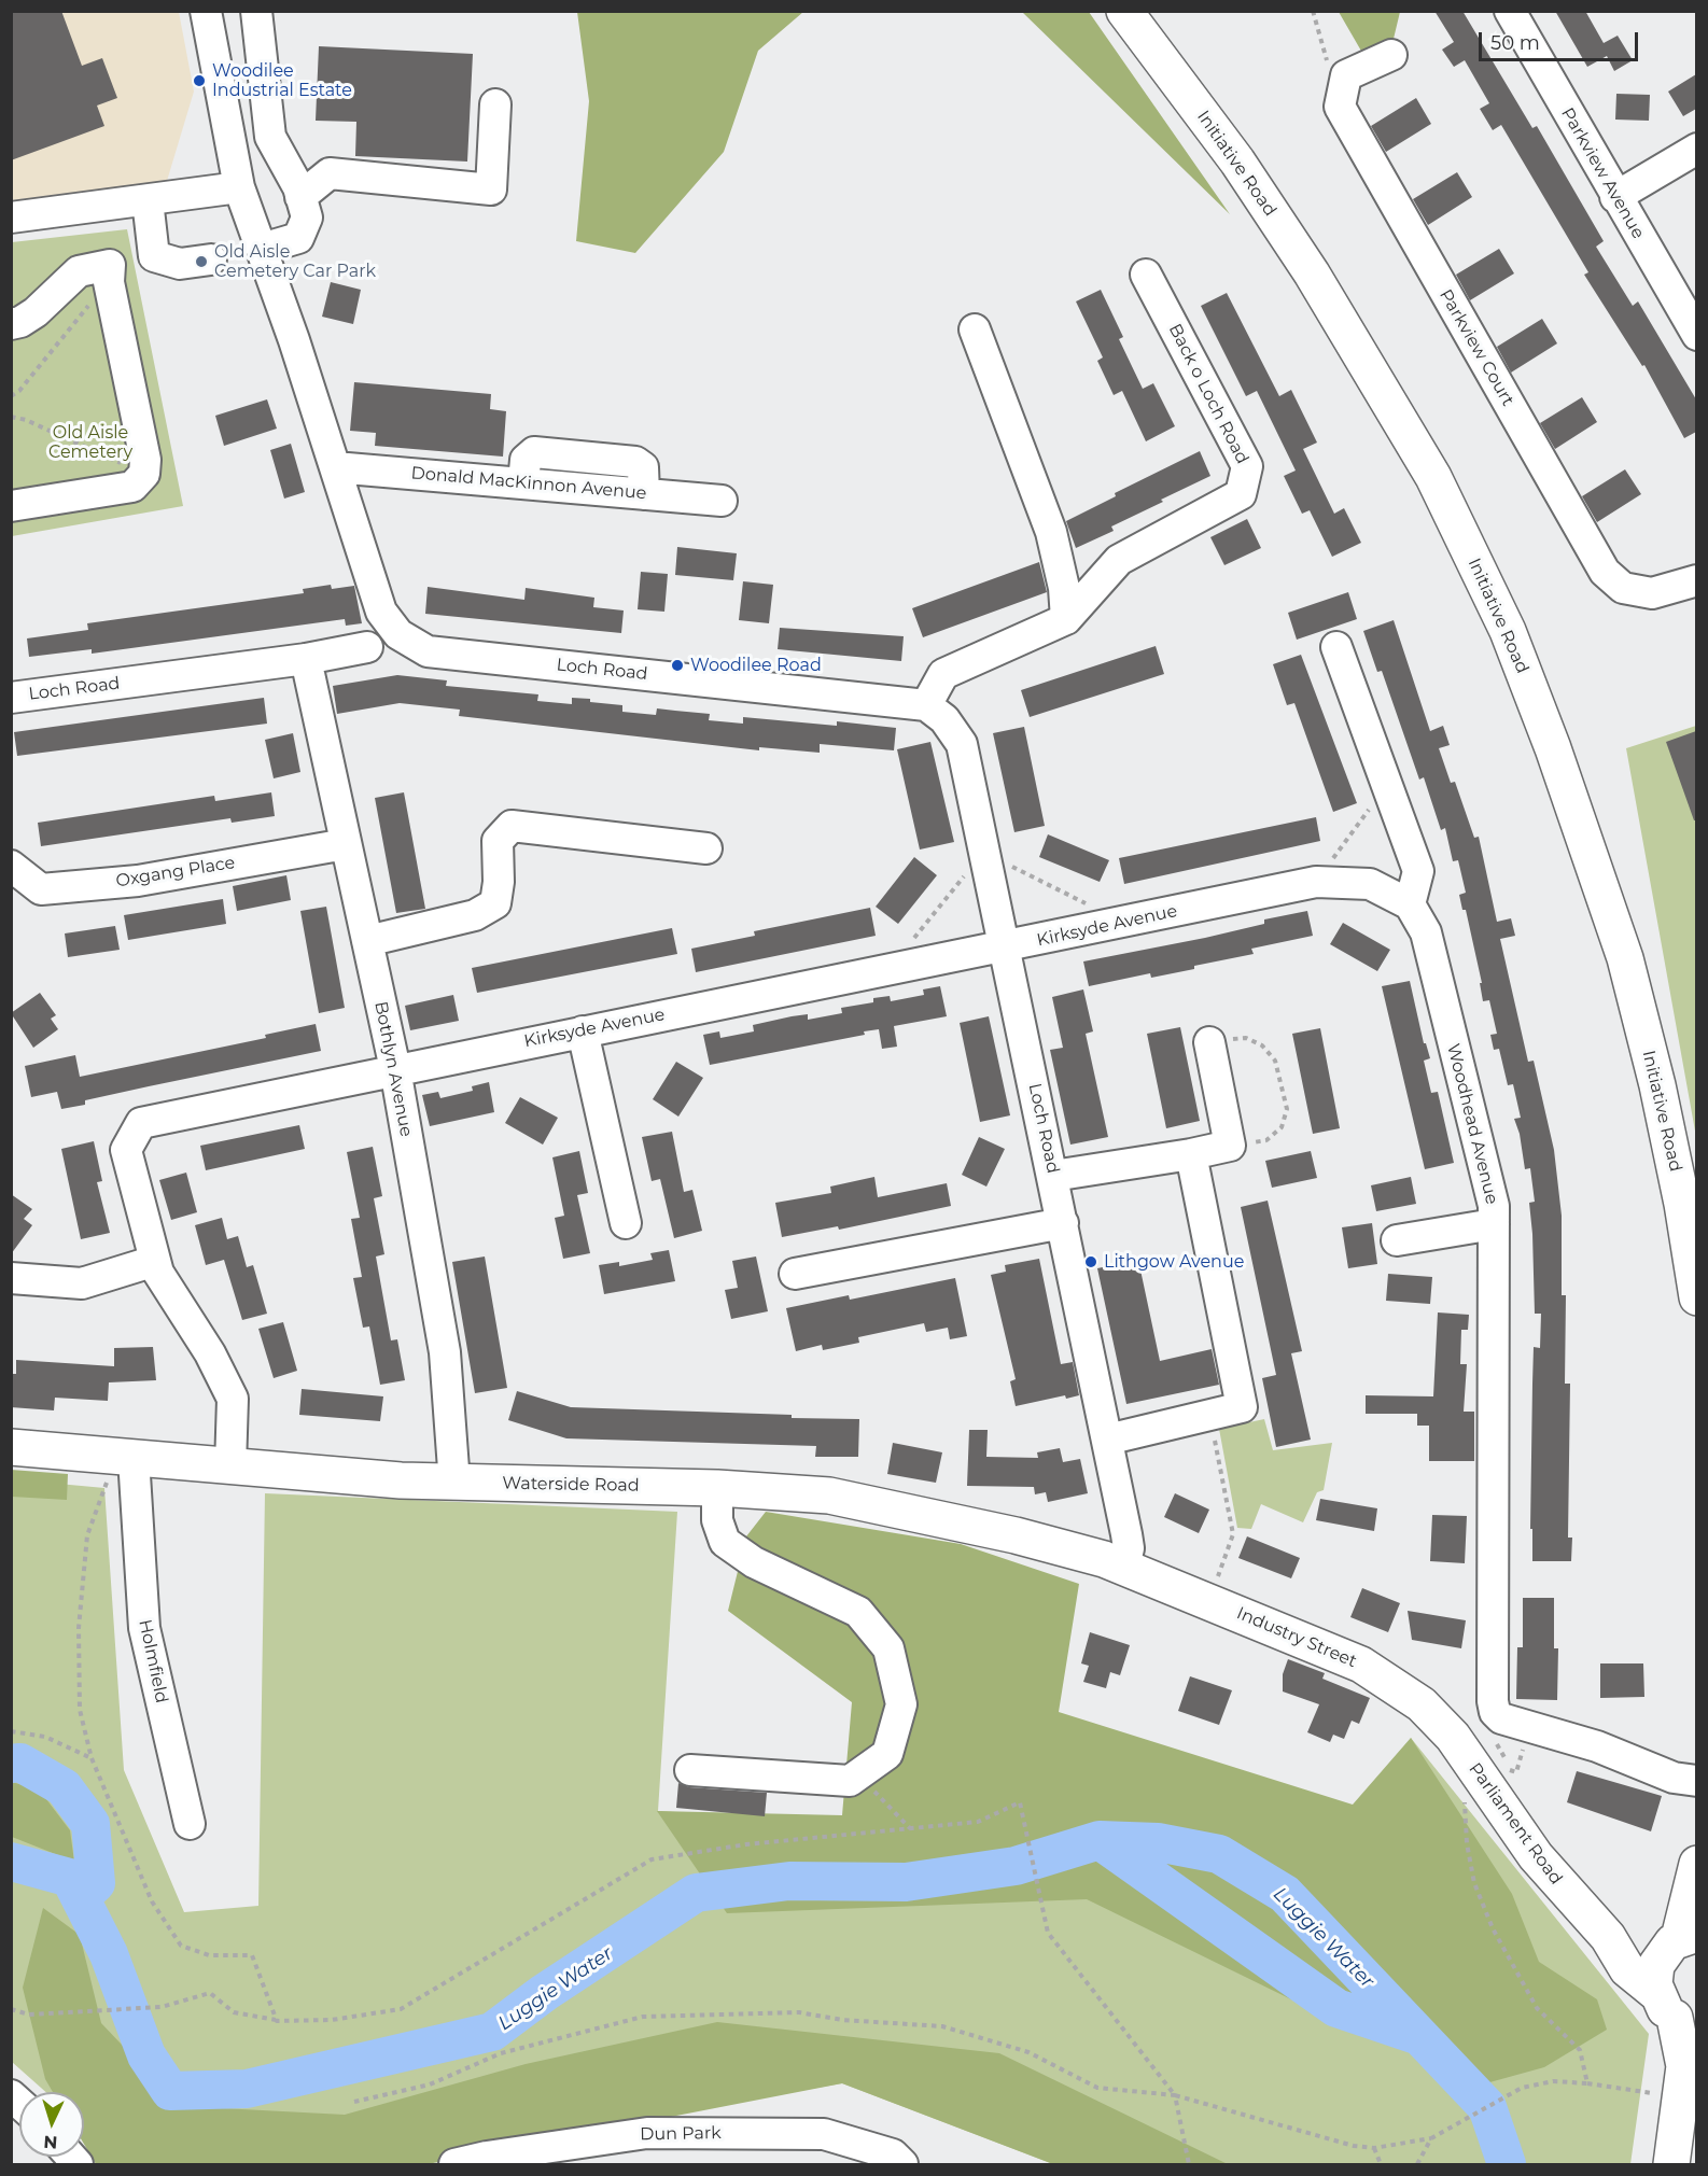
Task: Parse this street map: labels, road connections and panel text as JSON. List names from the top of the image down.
{
  "streets": {
    "main road": [
      "Initiative Road",
      "Waterside Road",
      "Industry Street",
      "Parliament Road"
    ],
    "street": [
      "Parkview Avenue",
      "Parkview Court",
      "Back o Loch Road",
      "Donald MacKinnon Avenue",
      "Loch Road",
      "Oxgang Place",
      "Kirksyde Avenue",
      "Bothlyn Avenue",
      "Woodhead Avenue",
      "Holmfield",
      "Dun Park"
    ]
  },
  "crossings": [
    ["Donald MacKinnon Avenue", "Loch Road"],
    ["Loch Road", "Kirksyde Avenue"],
    ["Loch Road", "Bothlyn Avenue"],
    ["Loch Road", "Waterside Road"],
    ["Loch Road", "Industry Street"],
    ["Oxgang Place", "Bothlyn Avenue"],
    ["Kirksyde Avenue", "Bothlyn Avenue"],
    ["Kirksyde Avenue", "Woodhead Avenue"],
    ["Kirksyde Avenue", "Waterside Road"],
    ["Bothlyn Avenue", "Waterside Road"],
    ["Waterside Road", "Industry Street"],
    ["Waterside Road", "Holmfield"],
    ["Industry Street", "Parliament Road"]
  ],
  "water": ["Luggie Water"],
  "parks": ["Old Aisle Cemetery"],
  "places": [
    "Woodilee Industrial Estate",
    "Old Aisle Cemetery Car Park",
    "Woodilee Road",
    "Lithgow Avenue"
  ],
  "scale_bar": "50 m",
  "north": "bottom"
}
